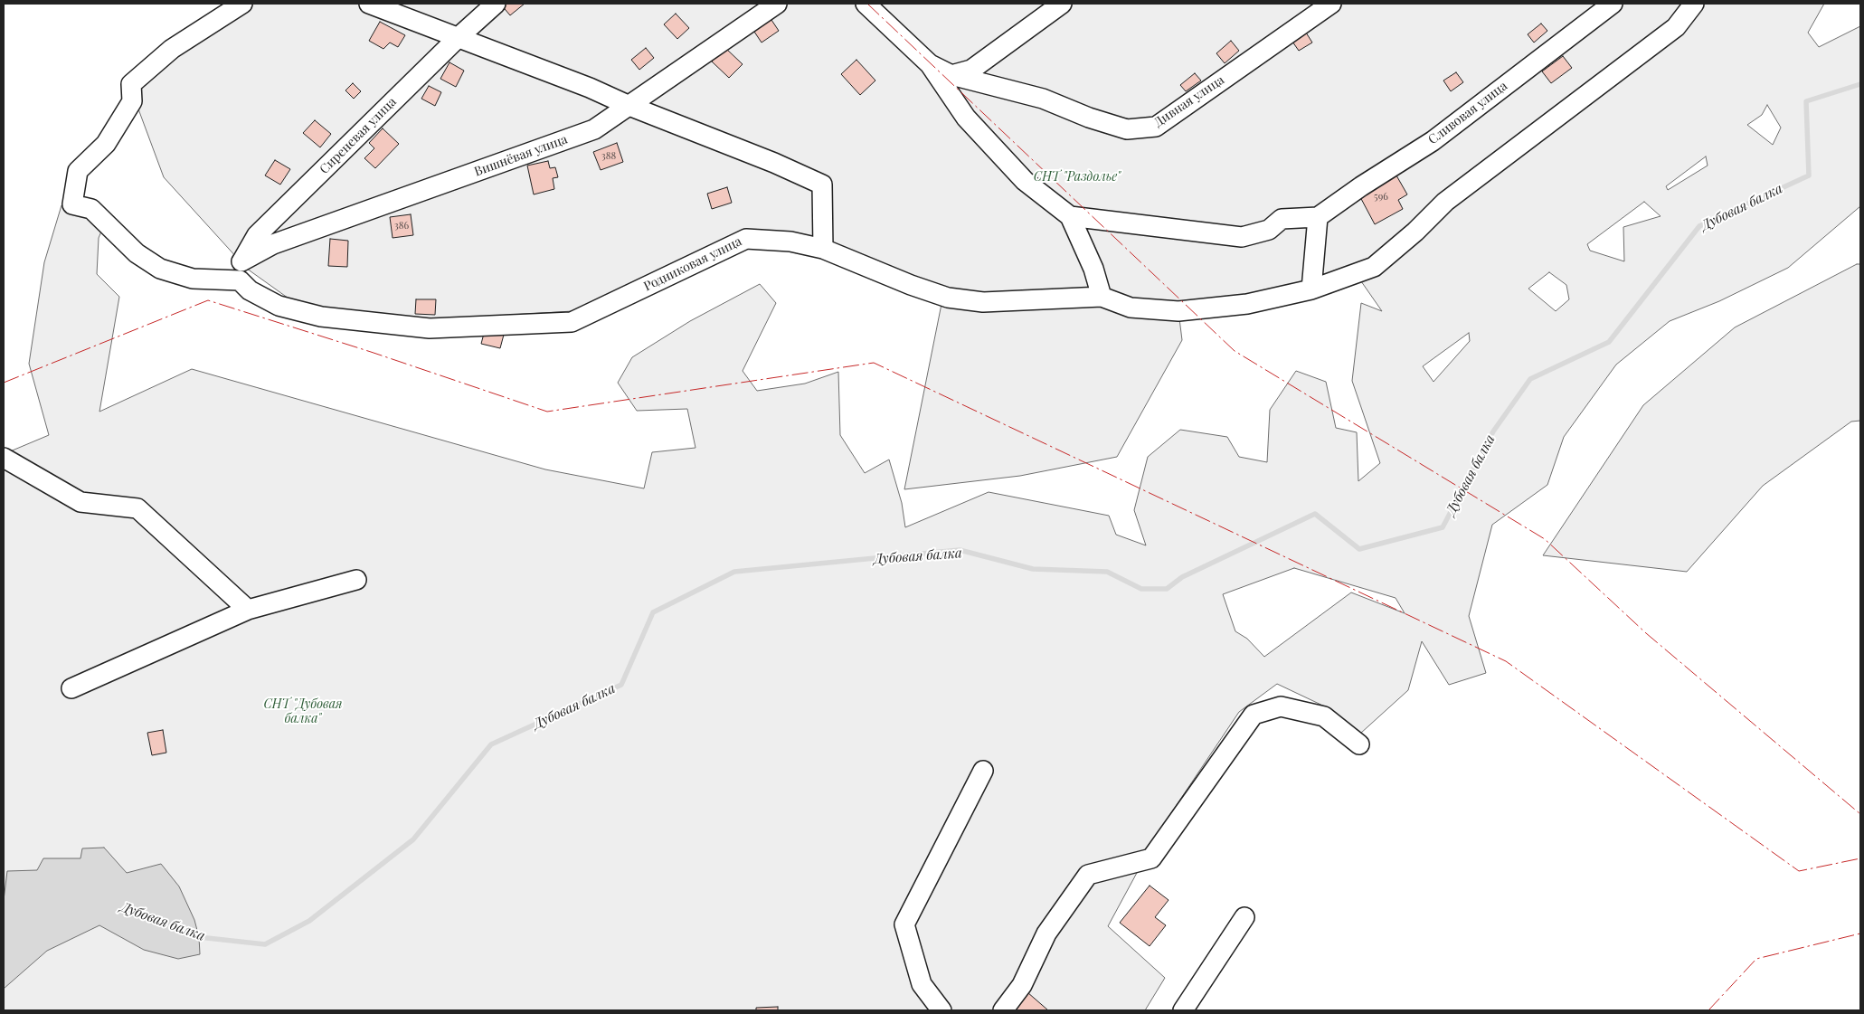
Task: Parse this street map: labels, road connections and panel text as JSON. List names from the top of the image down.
{
  "streets": {
    "street": [
      "Дивная улица",
      "Сливовая улица",
      "Сиреневая улица",
      "Вишнёвая улица",
      "Родниковая улица"
    ]
  },
  "crossings": [
    ["Сиреневая улица", "Вишнёвая улица"],
    ["Сиреневая улица", "Родниковая улица"]
  ],
  "water": ["Дубовая балка"],
  "parks": ["СНТ \"Раздолье\"", "СНТ \"Дубовая балка\""],
  "house_numbers": ["388", "596", "386"]
}
